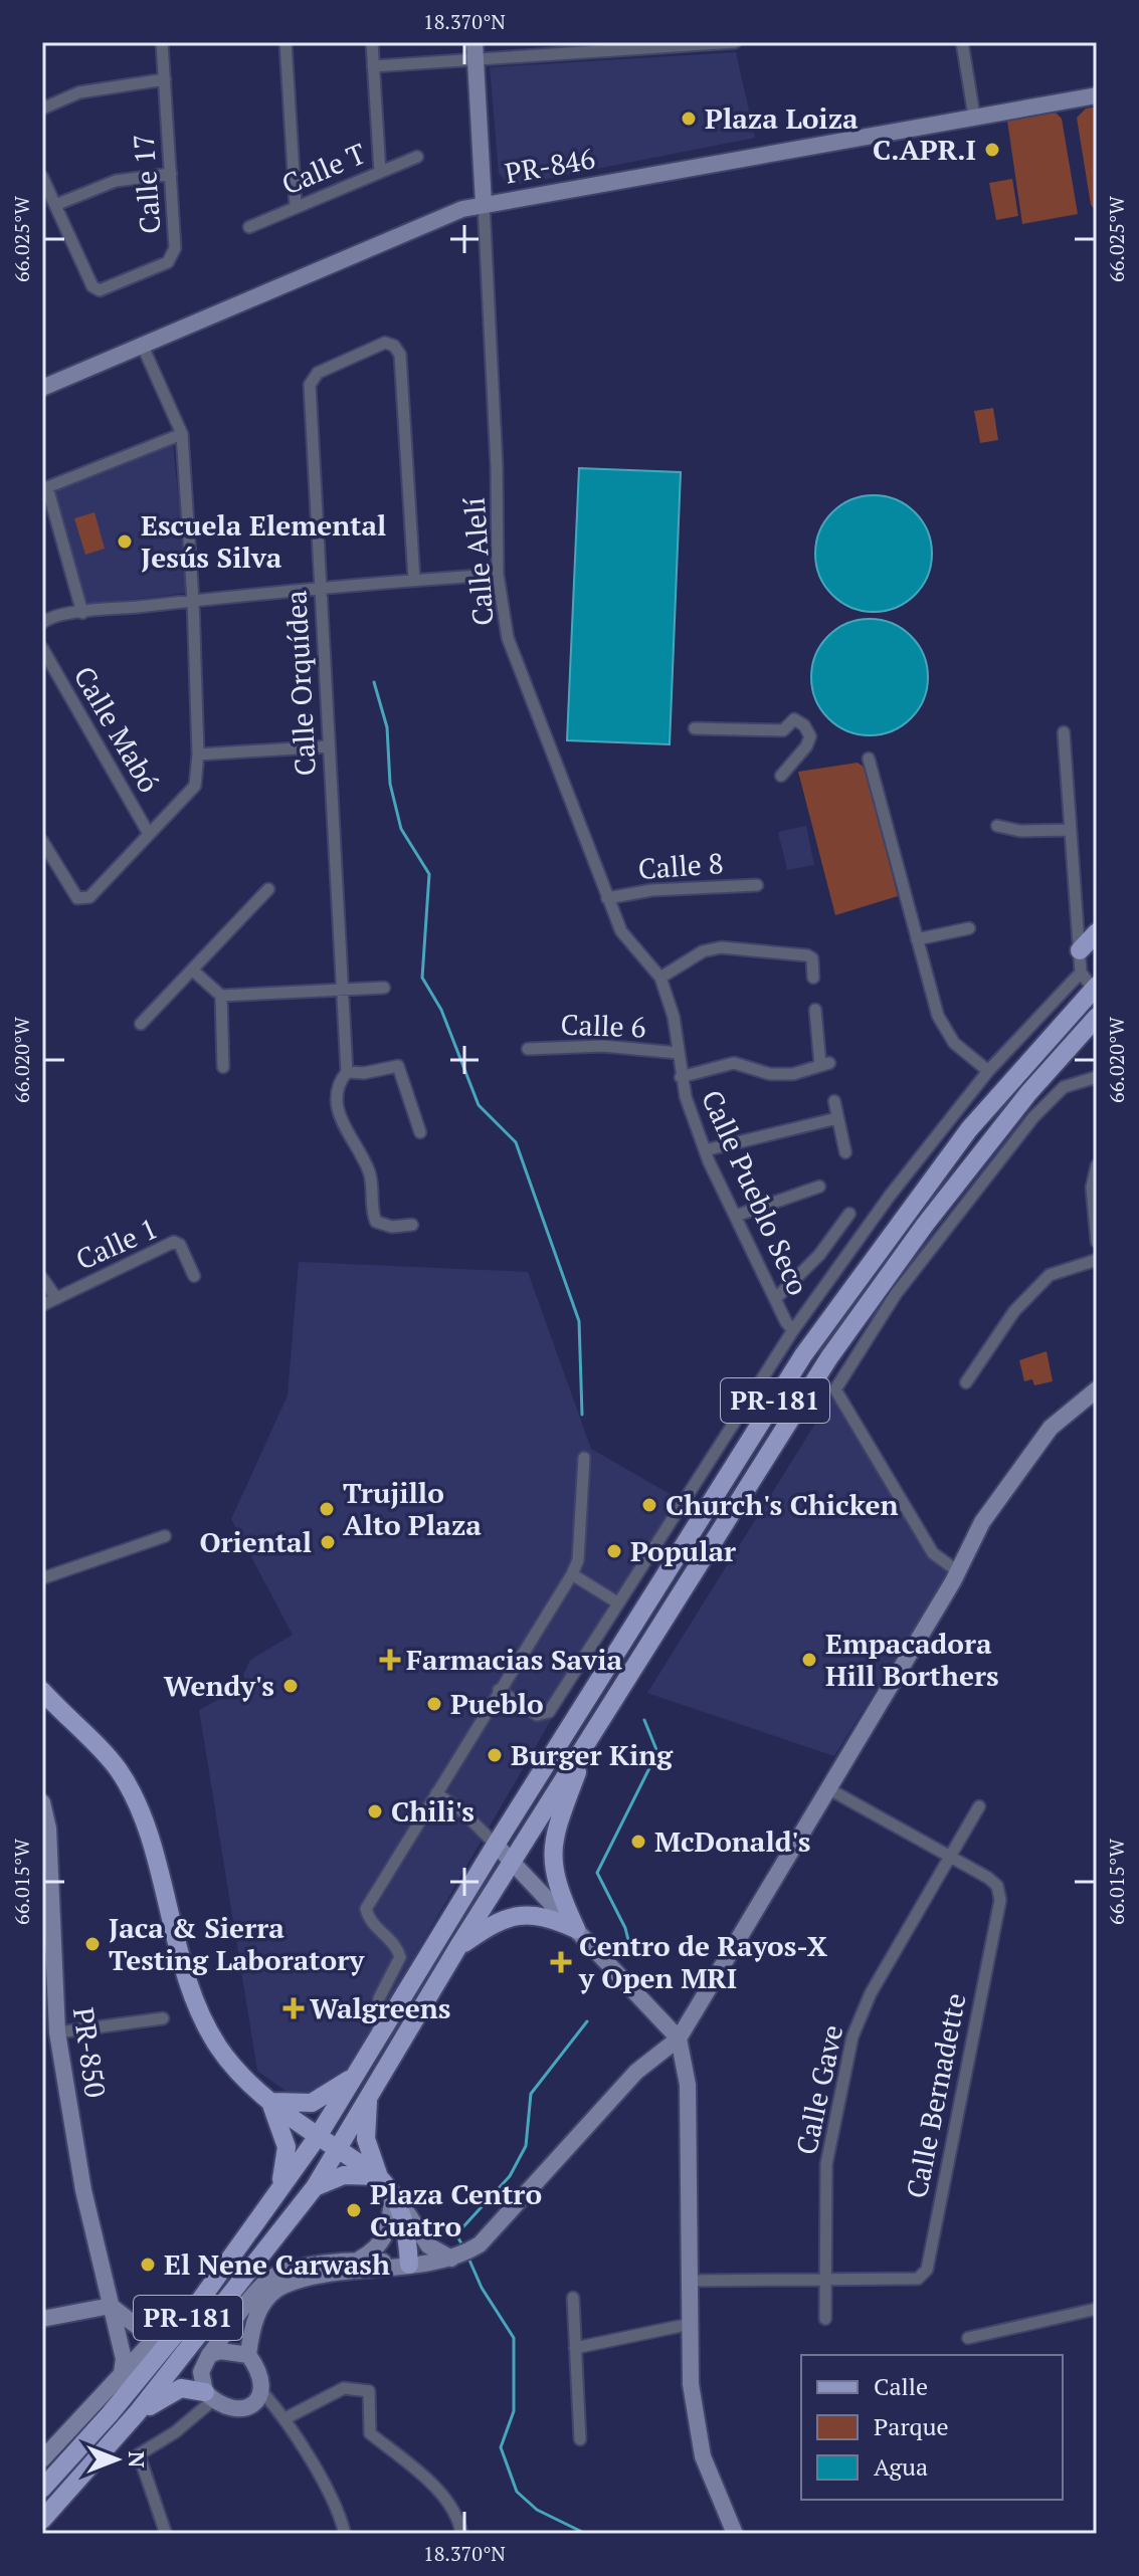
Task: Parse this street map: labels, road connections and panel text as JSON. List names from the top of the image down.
{
  "streets": {
    "main road": ["PR-181"],
    "street": [
      "PR-846",
      "Calle T",
      "Calle 17",
      "Calle Alelí",
      "Calle Orquídea",
      "Calle Mabó",
      "Calle 8",
      "Calle 6",
      "Calle Pueblo Seco",
      "Calle 1",
      "PR-850",
      "Calle Gave",
      "Calle Bernadette"
    ]
  },
  "crossings": [
    ["PR-846", "Calle Alelí"],
    ["Calle Alelí", "Calle 8"],
    ["Calle Alelí", "Calle Pueblo Seco"],
    ["Calle 8", "Calle Pueblo Seco"],
    ["Calle 6", "Calle Pueblo Seco"],
    ["Calle Gave", "Calle Bernadette"]
  ],
  "places": {
    "other": [
      "Plaza Loiza",
      "C.APR.I",
      "Escuela Elemental Jesús Silva",
      "Church's Chicken",
      "Trujillo Alto Plaza",
      "Oriental",
      "Popular",
      "Empacadora Hill Borthers",
      "Wendy's",
      "Pueblo",
      "Burger King",
      "Chili's",
      "McDonald's",
      "Jaca & Sierra Testing Laboratory",
      "Plaza Centro Cuatro",
      "El Nene Carwash"
    ],
    "health": ["Farmacias Savia", "Centro de Rayos-X y Open MRI", "Walgreens"]
  },
  "legend": ["Calle", "Parque", "Agua"],
  "north": "right",
  "coordinates": [
    "18.370°N",
    "66.025°W",
    "66.020°W",
    "66.015°W"
  ]
}
